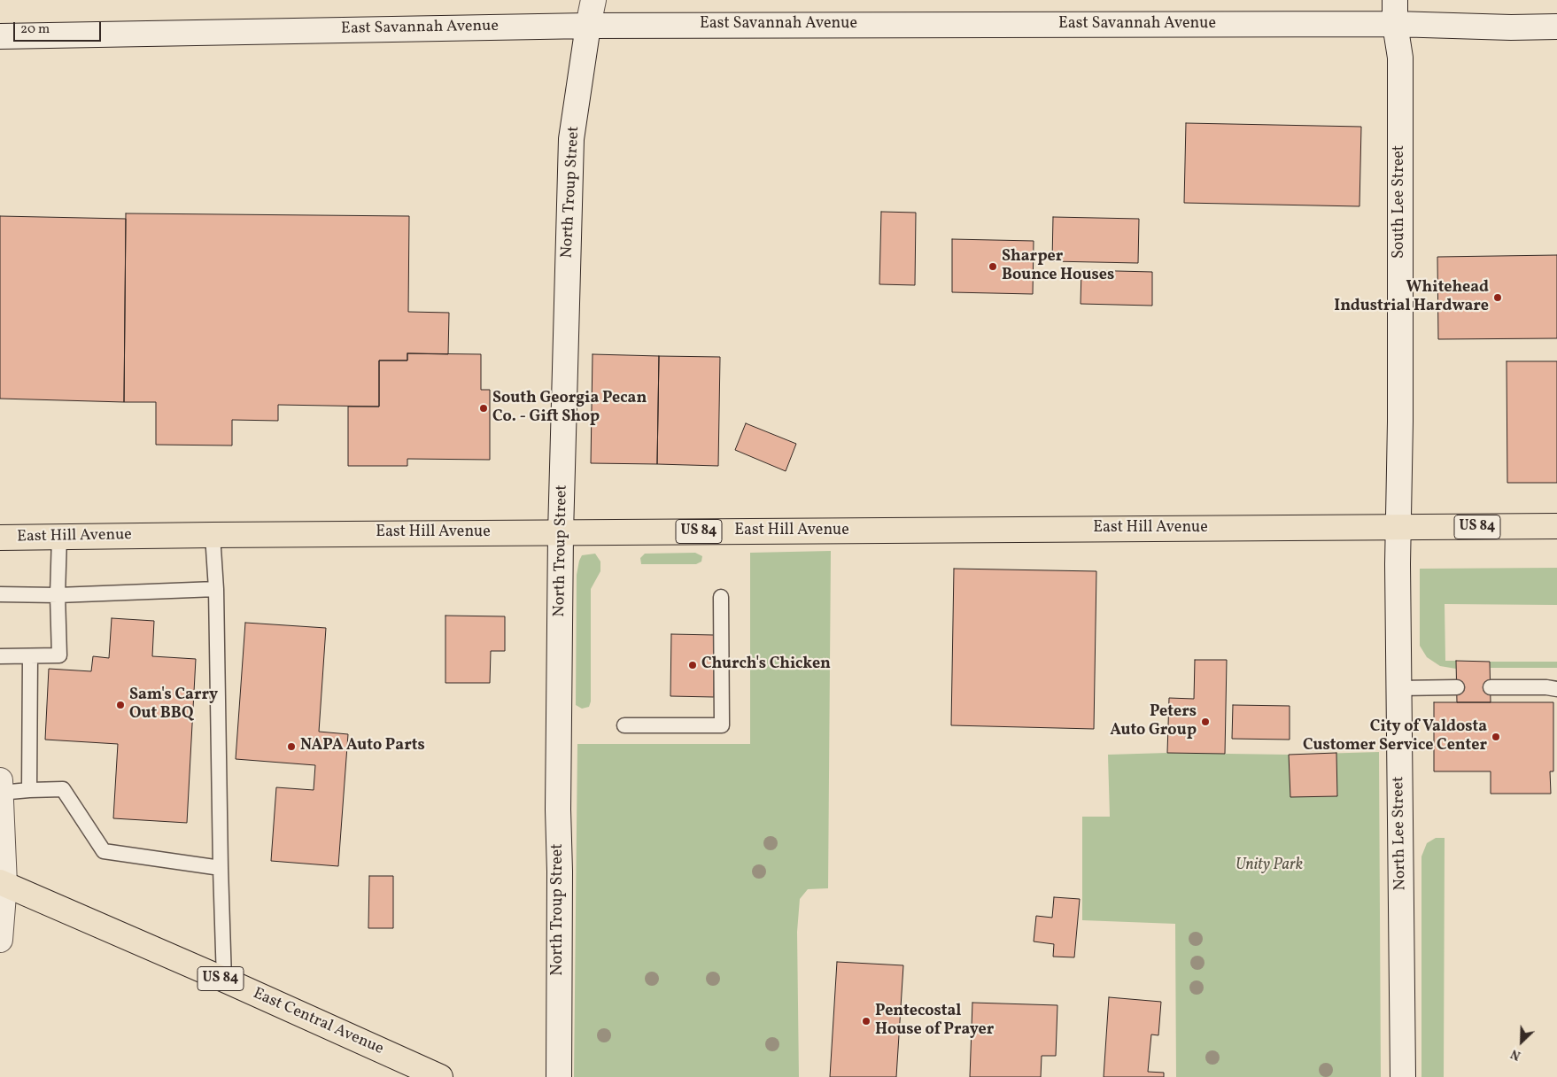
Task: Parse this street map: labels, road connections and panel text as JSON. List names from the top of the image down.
{
  "streets": {
    "highway": ["US 84", "East Hill Avenue", "East Central Avenue"],
    "street": [
      "East Savannah Avenue",
      "North Troup Street",
      "South Lee Street",
      "North Lee Street"
    ]
  },
  "crossings": [
    ["East Savannah Avenue", "North Troup Street"],
    ["East Savannah Avenue", "South Lee Street"],
    ["North Troup Street", "East Hill Avenue"],
    ["South Lee Street", "North Lee Street"],
    ["East Hill Avenue", "North Lee Street"]
  ],
  "parks": ["Unity Park"],
  "places": [
    "Sharper Bounce Houses",
    "Whitehead Industrial Hardware",
    "South Georgia Pecan Co. - Gift Shop",
    "Church's Chicken",
    "Sam's Carry Out BBQ",
    "Peters Auto Group",
    "City of Valdosta Customer Service Center",
    "NAPA Auto Parts",
    "Pentecostal House of Prayer"
  ],
  "scale_bar": "20 m",
  "north": "bottom left"
}
